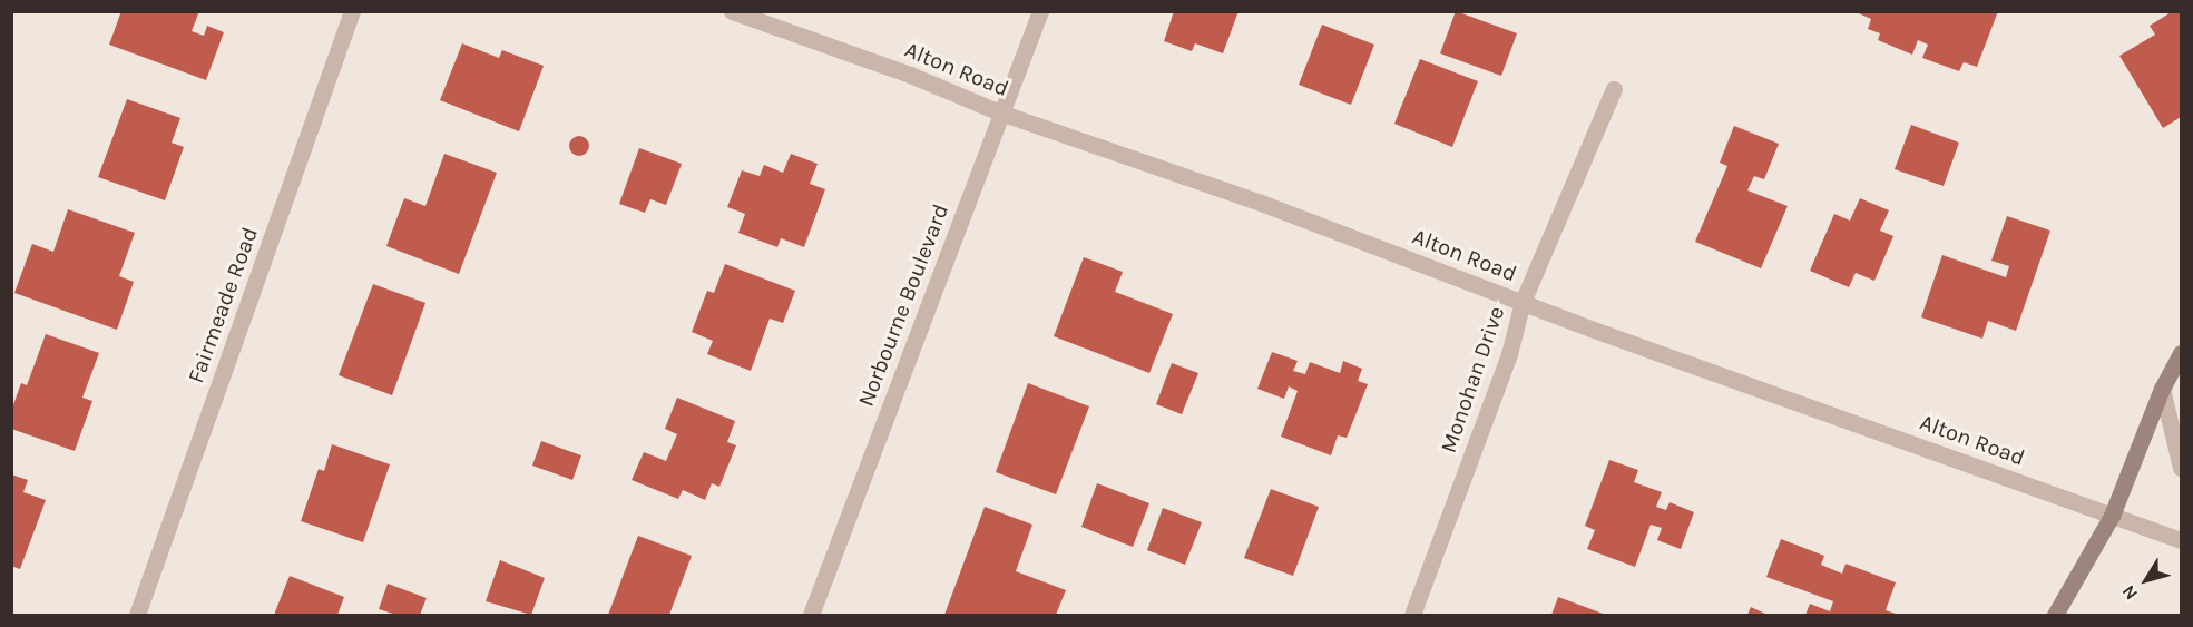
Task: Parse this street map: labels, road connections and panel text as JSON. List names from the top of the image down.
{
  "streets": {
    "street": [
      "Alton Road",
      "Fairmeade Road",
      "Norbourne Boulevard",
      "Monohan Drive"
    ]
  },
  "crossings": [
    ["Alton Road", "Norbourne Boulevard"],
    ["Alton Road", "Monohan Drive"]
  ],
  "north": "bottom left"
}
